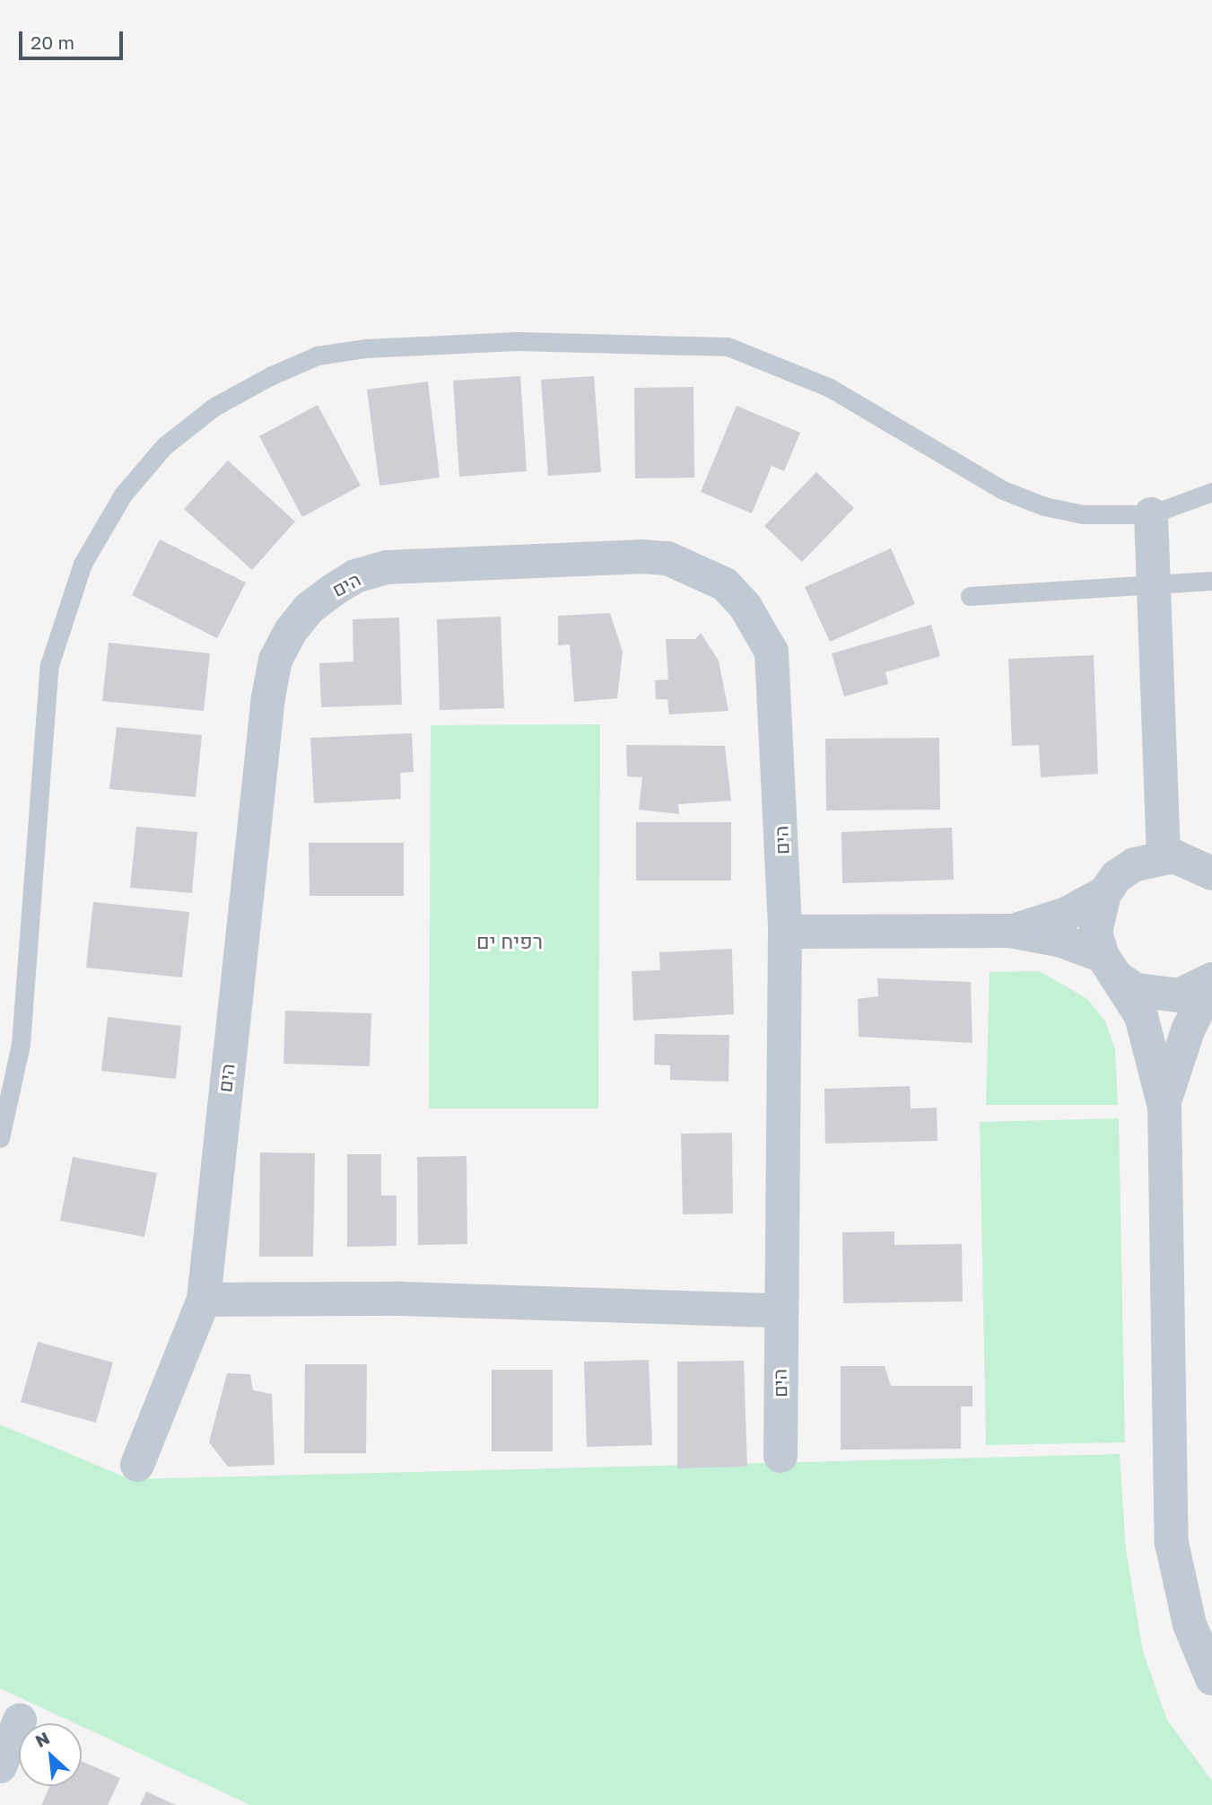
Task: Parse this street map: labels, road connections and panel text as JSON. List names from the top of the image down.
{
  "streets": {
    "street": ["הים"]
  },
  "districts": ["רפיח ים"],
  "scale_bar": "20 m",
  "north": "top left"
}
